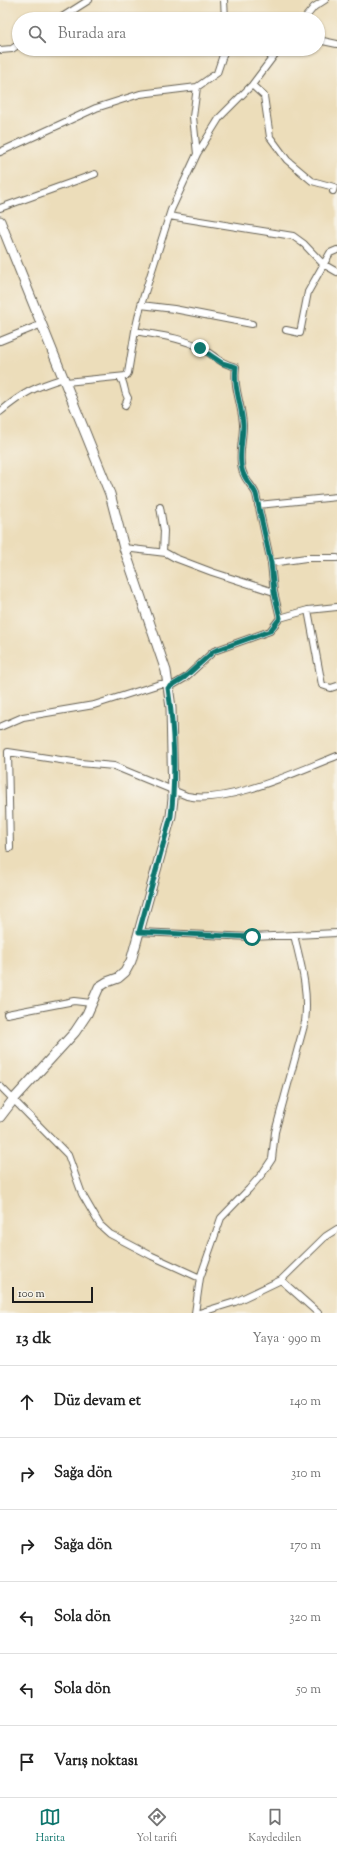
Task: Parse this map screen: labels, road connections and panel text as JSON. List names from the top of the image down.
{
  "scale_bar": "100 m",
  "page": {
    "search": "Burada ara",
    "scale": "100 m",
    "heading": ["13 dk", "Yaya · 990 m"],
    "list": [
      ["Düz devam et", "140 m"],
      ["Sağa dön", "310 m"],
      ["Sağa dön", "170 m"],
      ["Sola dön", "320 m"],
      ["Sola dön", "50 m"],
      "Varış noktası"
    ],
    "nav": ["Harita", "Yol tarifi", "Kaydedilen"]
  }
}
